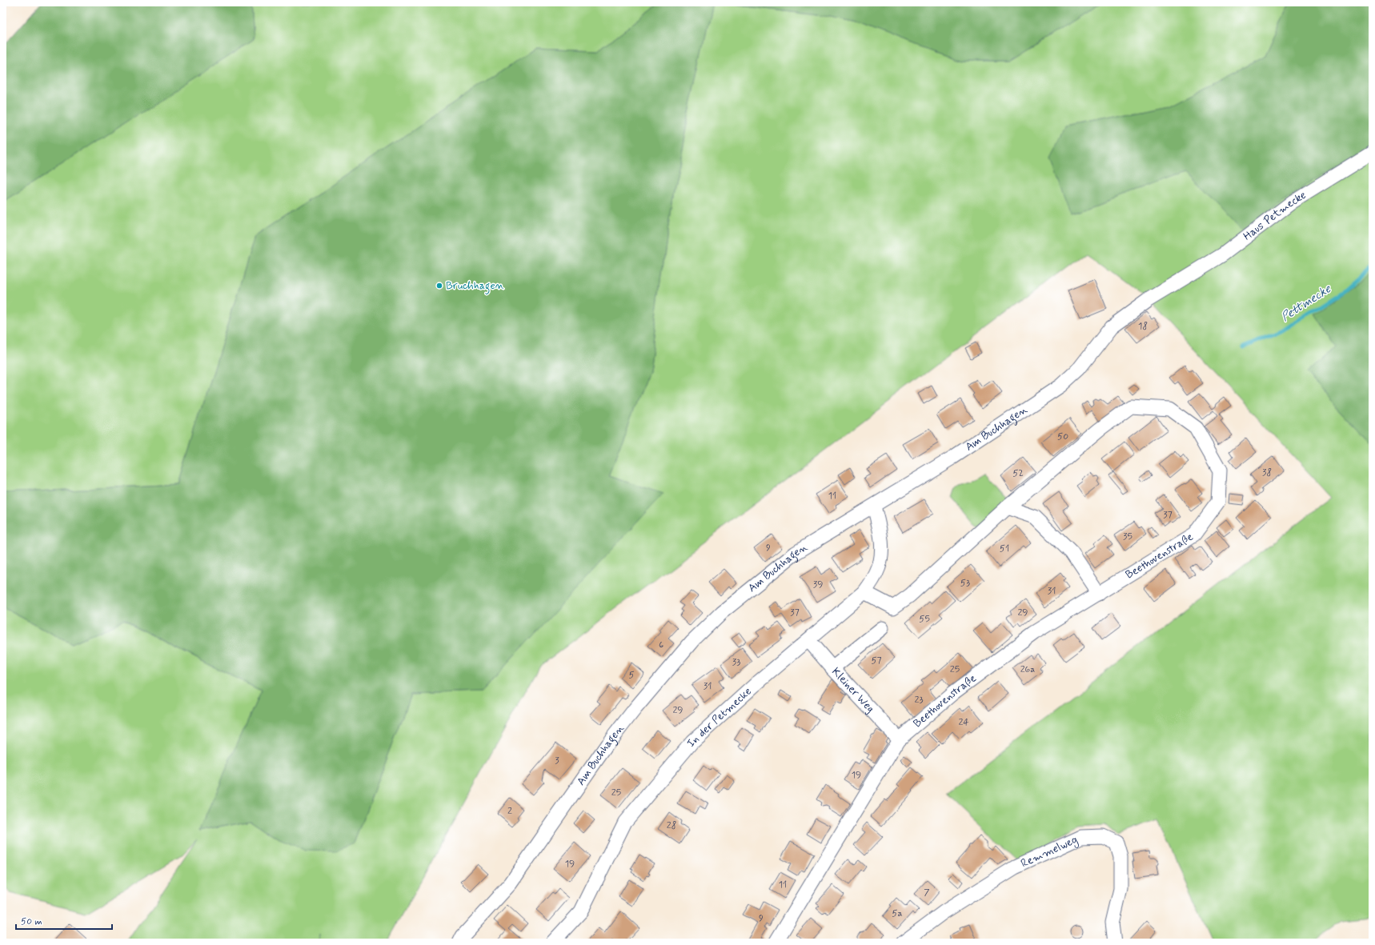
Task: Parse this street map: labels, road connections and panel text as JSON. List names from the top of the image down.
{
  "streets": {
    "street": [
      "Haus Petmecke",
      "Am Buchhagen",
      "Beethovenstraße",
      "Kleiner Weg",
      "In der Petmecke",
      "Remmelweg"
    ]
  },
  "crossings": [
    ["Haus Petmecke", "Am Buchhagen"],
    ["Am Buchhagen", "In der Petmecke"],
    ["Beethovenstraße", "Kleiner Weg"],
    ["Beethovenstraße", "In der Petmecke"],
    ["Kleiner Weg", "In der Petmecke"]
  ],
  "water": ["Pettmecke"],
  "places": ["Bruchhagen"],
  "house_numbers": [
    "18",
    "50",
    "38",
    "52",
    "11",
    "37",
    "35",
    "9",
    "51",
    "53",
    "39",
    "31",
    "37",
    "29",
    "55",
    "6",
    "57",
    "33",
    "25",
    "26a",
    "5",
    "31",
    "23",
    "29",
    "24",
    "3",
    "19",
    "25",
    "2",
    "28",
    "19",
    "11",
    "7",
    "5a",
    "9"
  ],
  "scale_bar": "50 m"
}
